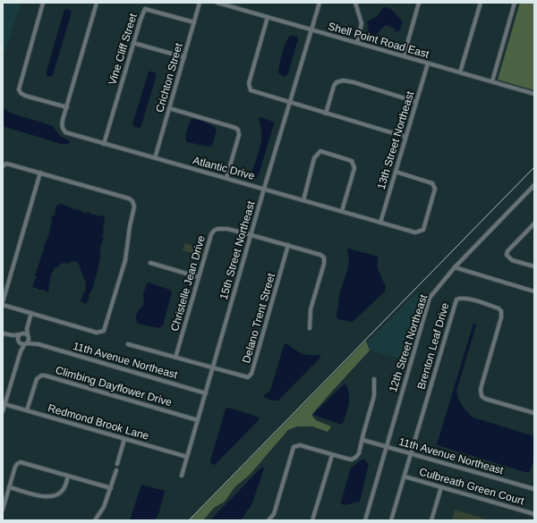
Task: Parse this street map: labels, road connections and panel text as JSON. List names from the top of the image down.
{
  "streets": {
    "street": [
      "Shell Point Road East",
      "Vine Cliff Street",
      "Crichton Street",
      "13th Street Northeast",
      "Atlantic Drive",
      "15th Street Northeast",
      "Christelle Jean Drive",
      "Delano Trent Street",
      "12th Street Northeast",
      "Brenton Leaf Drive",
      "11th Avenue Northeast",
      "Climbing Dayflower Drive",
      "Redmond Brook Lane",
      "Culbreath Green Court"
    ]
  },
  "crossings": [
    ["Shell Point Road East", "13th Street Northeast"],
    ["Shell Point Road East", "15th Street Northeast"],
    ["Vine Cliff Street", "Crichton Street"],
    ["Vine Cliff Street", "Atlantic Drive"],
    ["Crichton Street", "Atlantic Drive"],
    ["13th Street Northeast", "Atlantic Drive"],
    ["Atlantic Drive", "15th Street Northeast"],
    ["15th Street Northeast", "Christelle Jean Drive"],
    ["15th Street Northeast", "Delano Trent Street"],
    ["15th Street Northeast", "11th Avenue Northeast"],
    ["15th Street Northeast", "Climbing Dayflower Drive"],
    ["15th Street Northeast", "Redmond Brook Lane"],
    ["Christelle Jean Drive", "Delano Trent Street"],
    ["12th Street Northeast", "11th Avenue Northeast"],
    ["Brenton Leaf Drive", "11th Avenue Northeast"],
    ["Brenton Leaf Drive", "Culbreath Green Court"],
    ["Climbing Dayflower Drive", "Redmond Brook Lane"]
  ]
}
